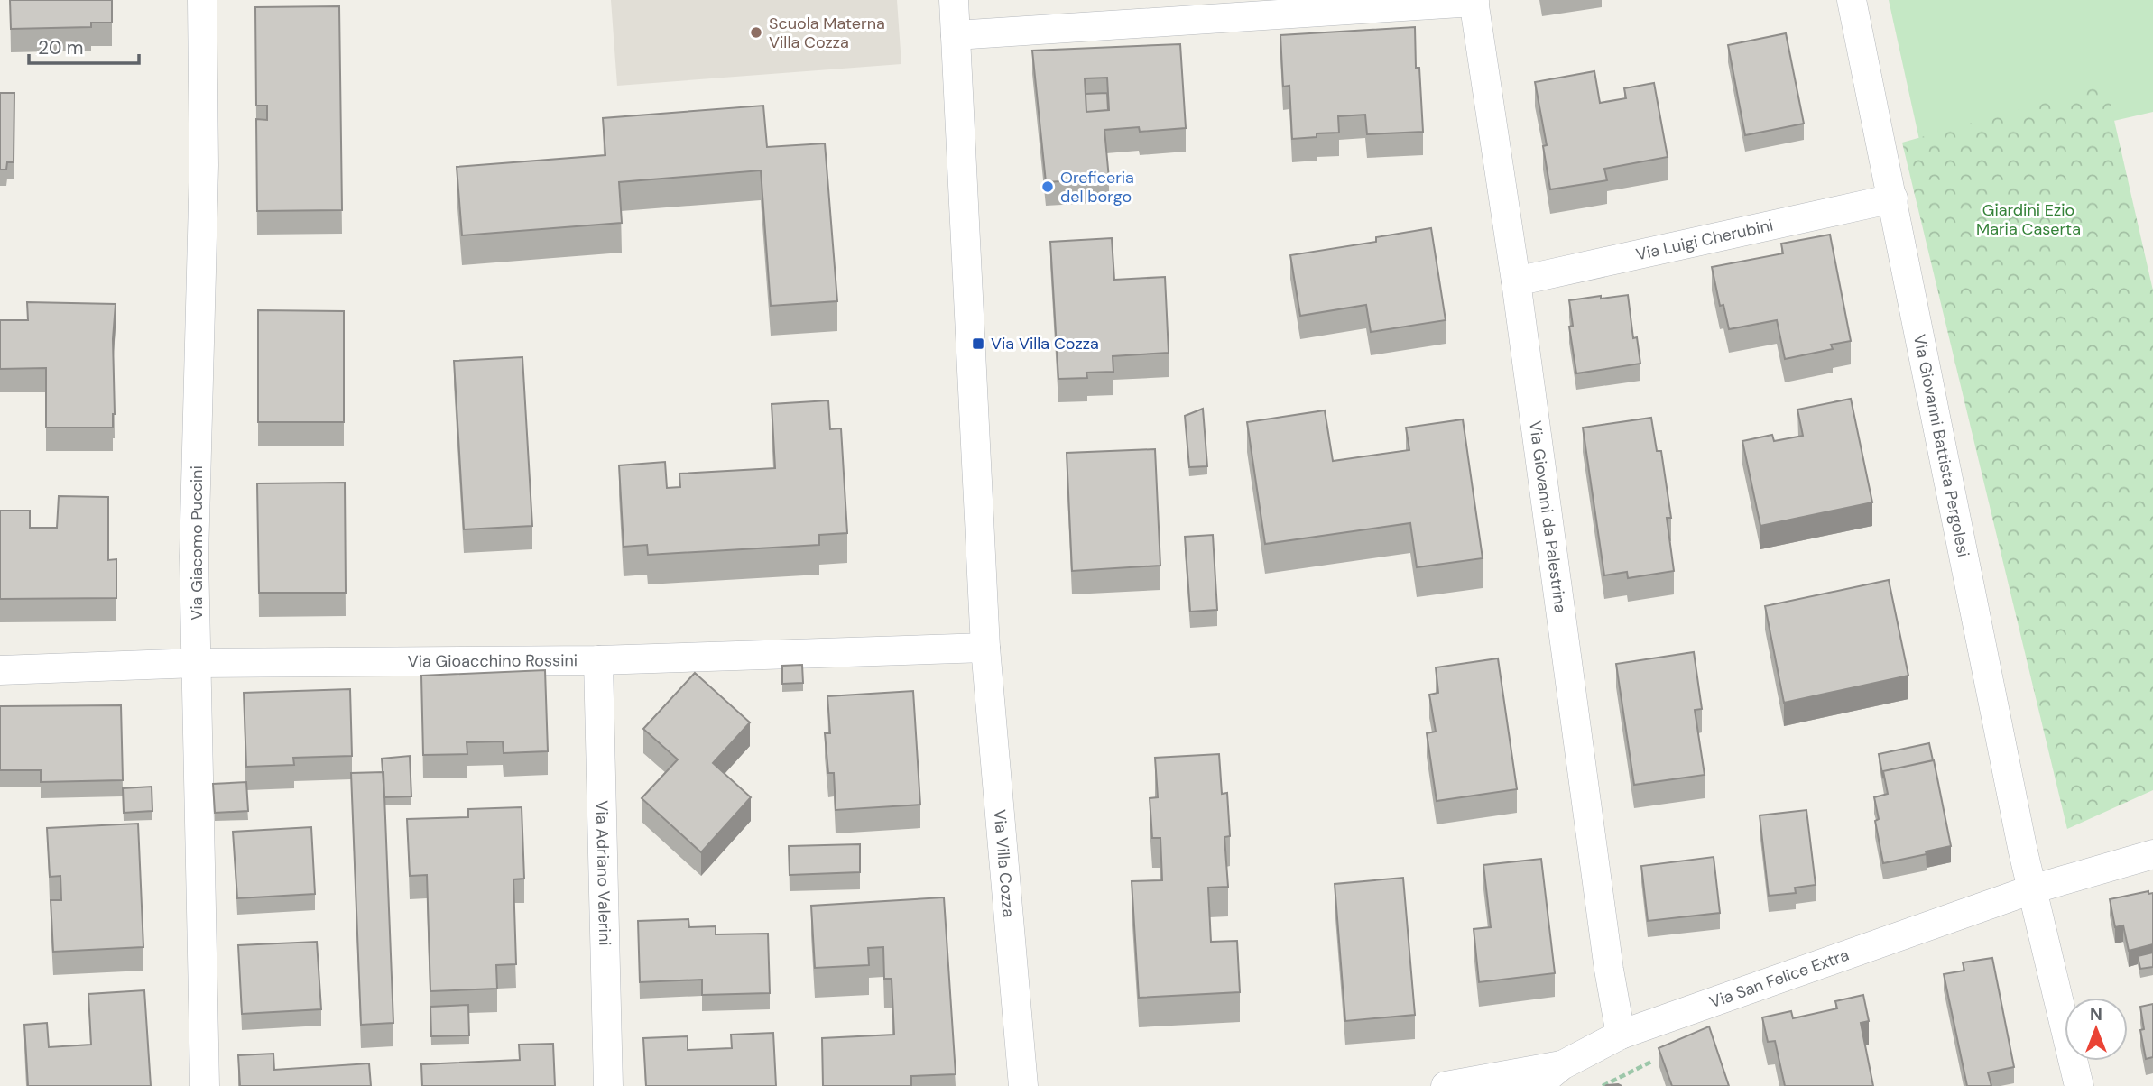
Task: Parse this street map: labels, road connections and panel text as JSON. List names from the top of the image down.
{
  "streets": {
    "street": [
      "Via Luigi Cherubini",
      "Via Giovanni Battista Pergolesi",
      "Via Giovanni da Palestrina",
      "Via Giacomo Puccini",
      "Via Gioacchino Rossini",
      "Via Villa Cozza",
      "Via Adriano Valerini",
      "Via San Felice Extra"
    ]
  },
  "crossings": [
    ["Via Luigi Cherubini", "Via Giovanni Battista Pergolesi"],
    ["Via Luigi Cherubini", "Via Giovanni da Palestrina"],
    ["Via Giovanni Battista Pergolesi", "Via San Felice Extra"],
    ["Via Giovanni da Palestrina", "Via San Felice Extra"],
    ["Via Giacomo Puccini", "Via Gioacchino Rossini"],
    ["Via Gioacchino Rossini", "Via Villa Cozza"],
    ["Via Gioacchino Rossini", "Via Adriano Valerini"]
  ],
  "parks": ["Giardini Ezio Maria Caserta"],
  "places": {
    "other": ["Scuola Materna Villa Cozza", "Oreficeria del borgo"],
    "transit": ["Via Villa Cozza"]
  },
  "scale_bar": "20 m",
  "north": "top"
}
